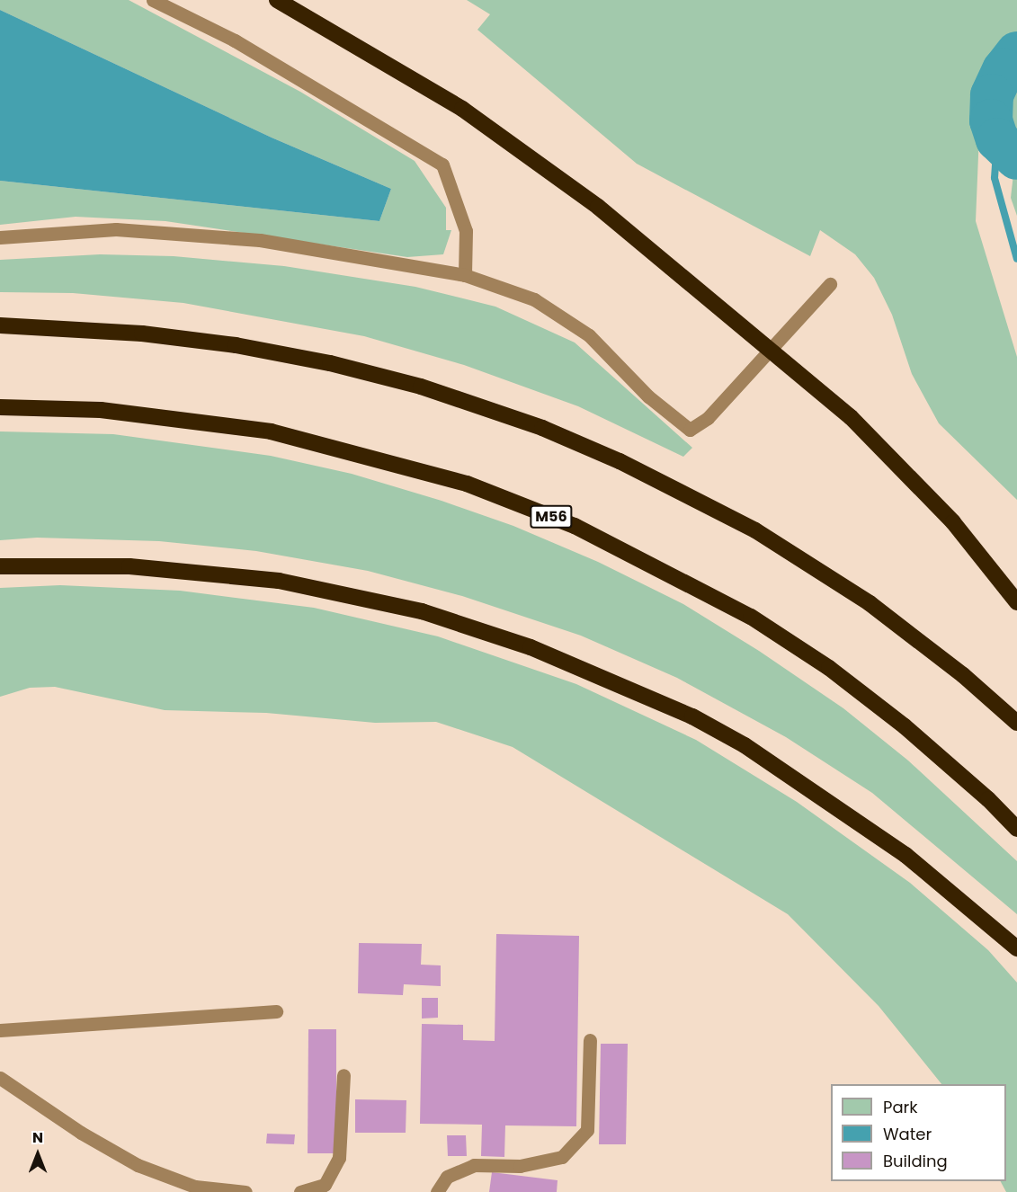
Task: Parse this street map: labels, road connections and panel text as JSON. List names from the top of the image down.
{
  "streets": {
    "highway": ["M56"]
  },
  "legend": ["Park", "Water", "Building"],
  "north": "top"
}
